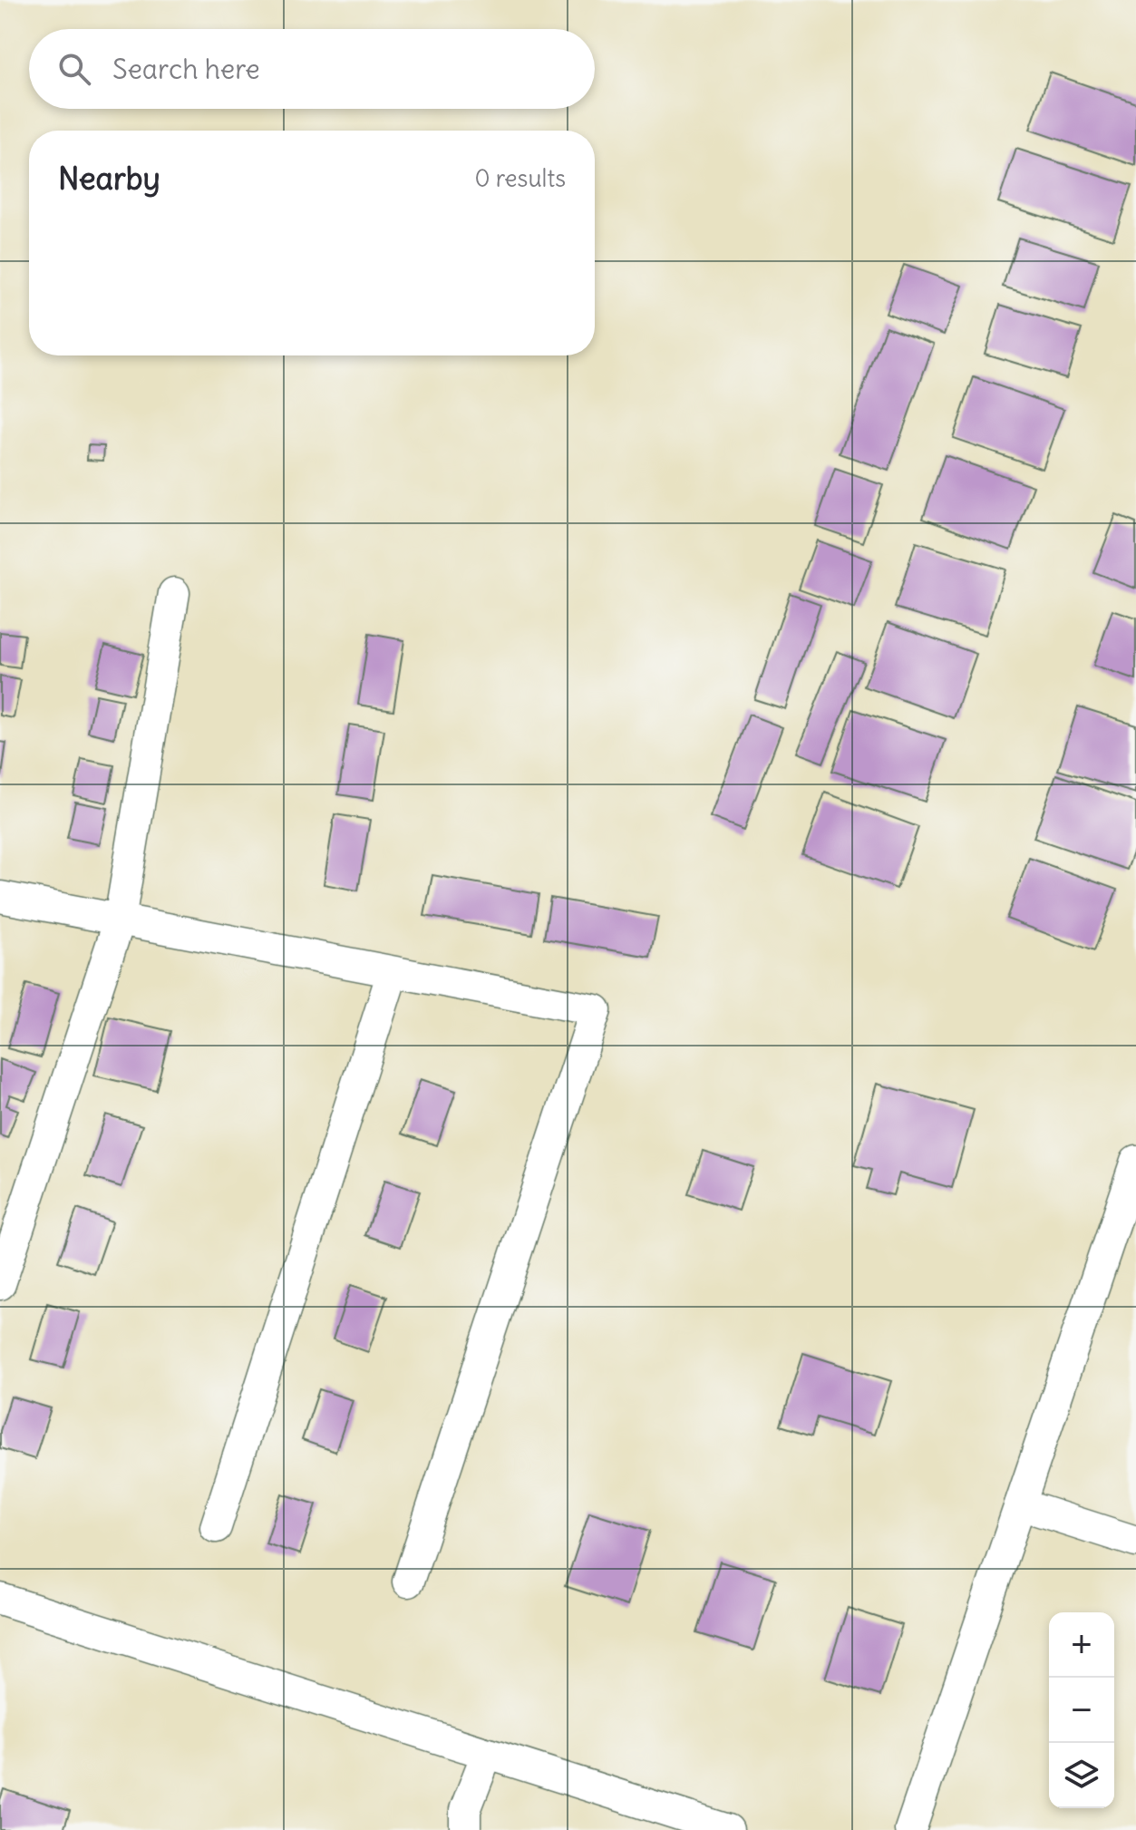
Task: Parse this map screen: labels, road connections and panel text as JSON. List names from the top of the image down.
{
  "page": {
    "search": "Search here",
    "heading": ["Nearby", "0 results"],
    "map_buttons": ["+", "−"]
  }
}
